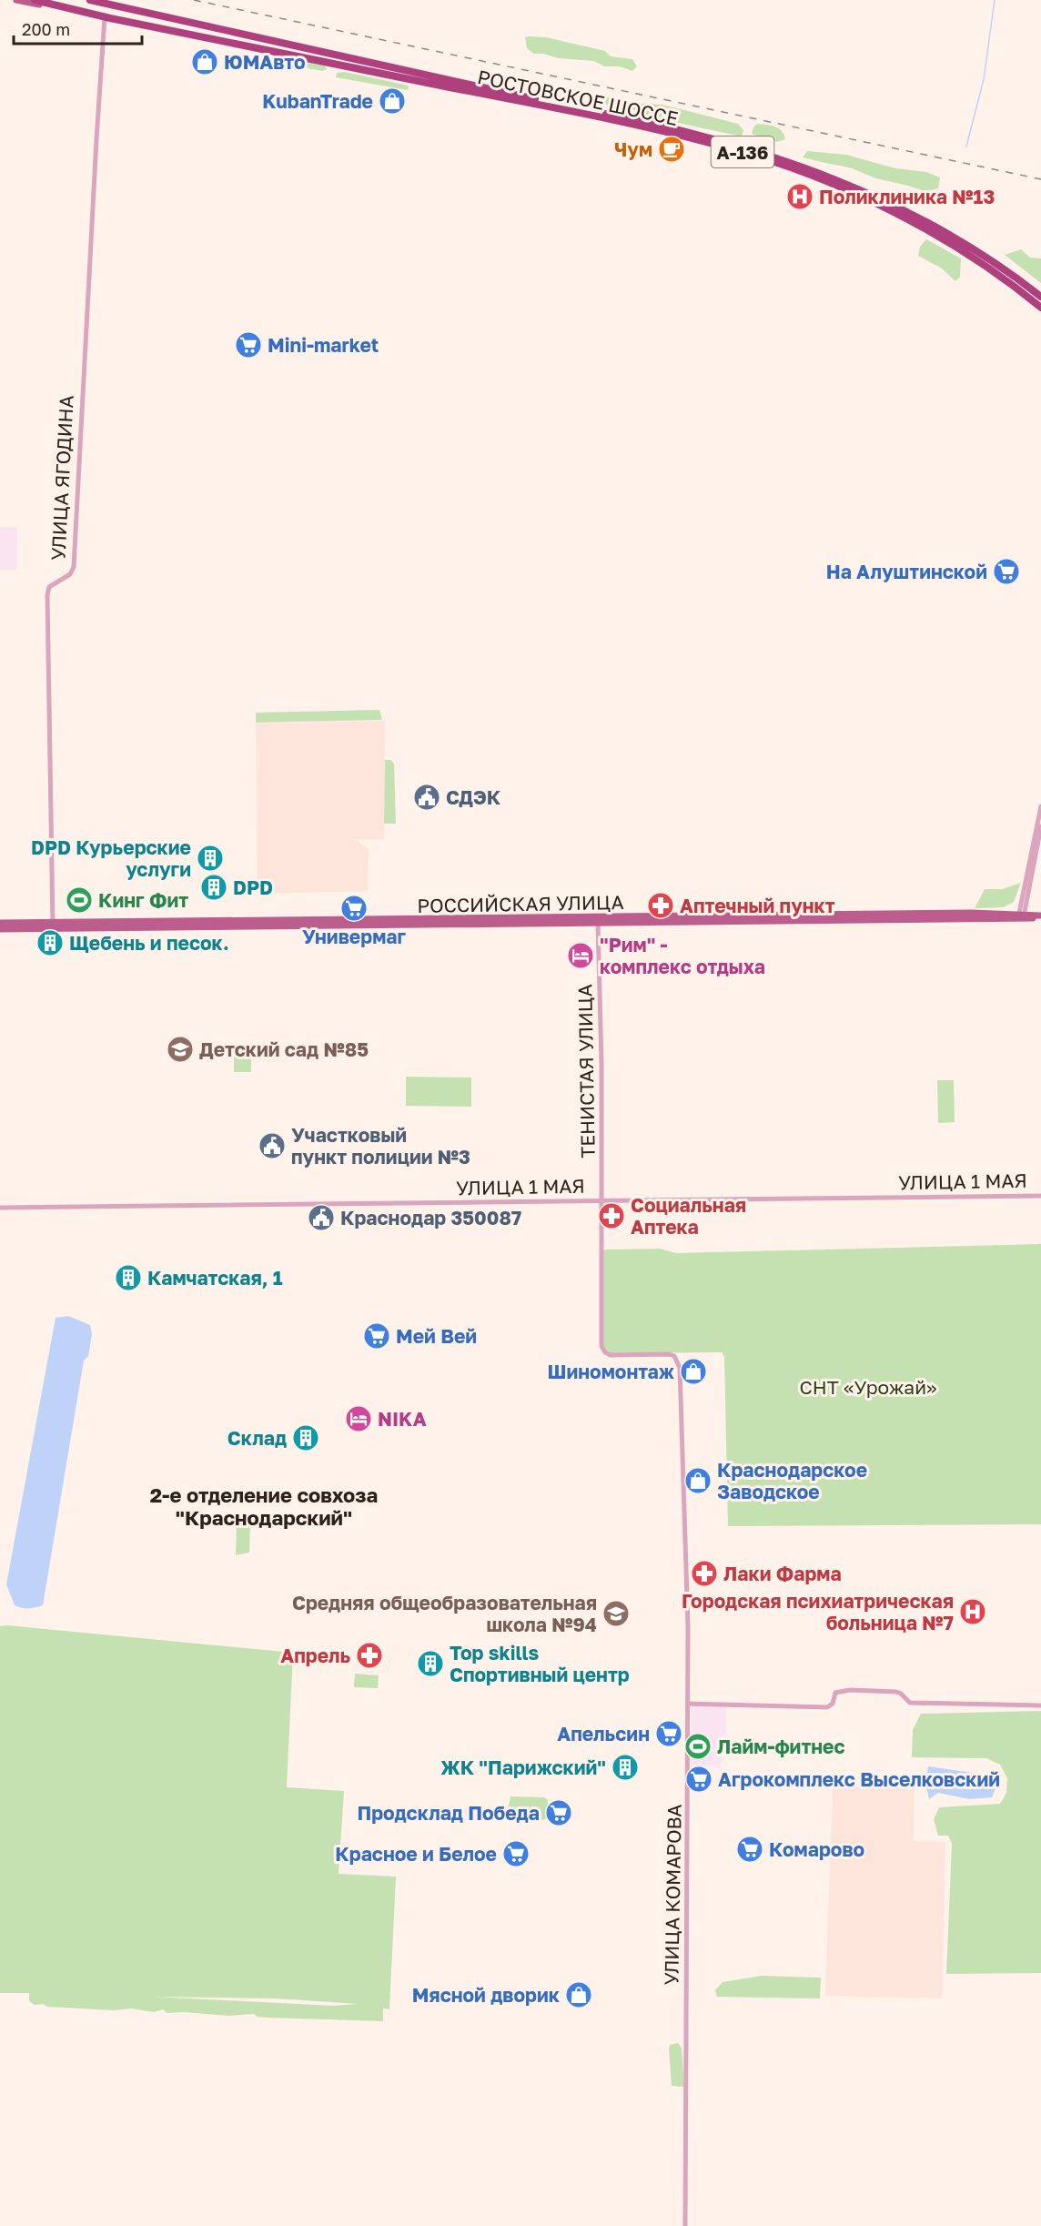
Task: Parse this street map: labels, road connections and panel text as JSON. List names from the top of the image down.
{
  "streets": {
    "highway": ["РОСТОВСКОЕ ШОССЕ", "А-136"],
    "main road": ["РОССИЙСКАЯ УЛИЦА"],
    "street": [
      "УЛИЦА ЯГОДИНА",
      "ТЕНИСТАЯ УЛИЦА",
      "УЛИЦА 1 МАЯ",
      "УЛИЦА КОМАРОВА"
    ]
  },
  "crossings": [
    ["РОСТОВСКОЕ ШОССЕ", "УЛИЦА ЯГОДИНА"],
    ["УЛИЦА ЯГОДИНА", "РОССИЙСКАЯ УЛИЦА"],
    ["РОССИЙСКАЯ УЛИЦА", "ТЕНИСТАЯ УЛИЦА"],
    ["ТЕНИСТАЯ УЛИЦА", "УЛИЦА 1 МАЯ"],
    ["ТЕНИСТАЯ УЛИЦА", "УЛИЦА КОМАРОВА"]
  ],
  "districts": ["2-е отделение совхоза \"Краснодарский\""],
  "parks": ["СНТ «Урожай»"],
  "places": {
    "shop": [
      "ЮМАвто",
      "KubanTrade",
      "Шиномонтаж",
      "Краснодарское Заводское",
      "Мясной дворик"
    ],
    "cafe": ["Чум"],
    "hospital": ["Поликлиника №13", "Городская психиатрическая больница №7"],
    "supermarket": [
      "Mini-market",
      "На Алуштинской",
      "Универмаг",
      "Мей Вей",
      "Апельсин",
      "Агрокомплекс Выселковский",
      "Продсклад Победа",
      "Комарово",
      "Красное и Белое"
    ],
    "public building": ["СДЭК", "Участковый пункт полиции №3", "Краснодар 350087"],
    "building": [
      "DPD Курьерские услуги",
      "DPD",
      "Щебень и песок.",
      "Камчатская, 1",
      "Склад",
      "Top skills Спортивный центр",
      "ЖК \"Парижский\""
    ],
    "sports": ["Кинг Фит", "Лайм-фитнес"],
    "pharmacy": [
      "Аптечный пункт",
      "Социальная Аптека",
      "Лаки Фарма",
      "Апрель"
    ],
    "hotel": ["\"Рим\" - комплекс отдыха", "NIKA"],
    "school or university": ["Детский сад №85", "Средняя общеобразовательная школа №94"]
  },
  "scale_bar": "200 m"
}
